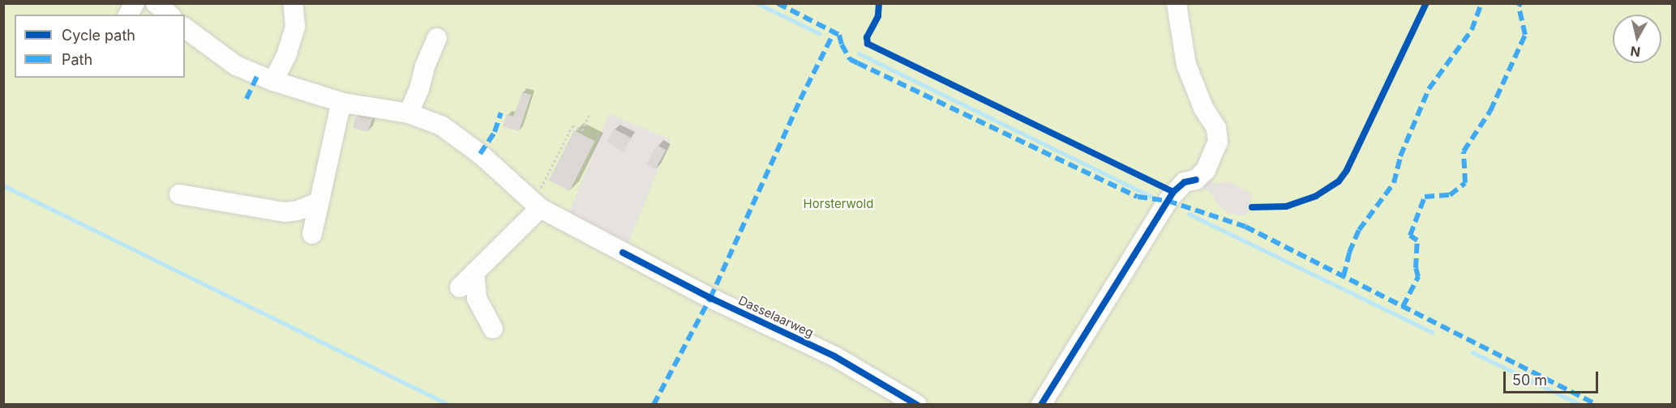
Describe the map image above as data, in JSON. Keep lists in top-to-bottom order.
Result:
{
  "streets": {
    "street": ["Dasselaarweg"]
  },
  "parks": ["Horsterwold"],
  "legend": ["Cycle path", "Path"],
  "scale_bar": "50 m",
  "north": "bottom"
}
